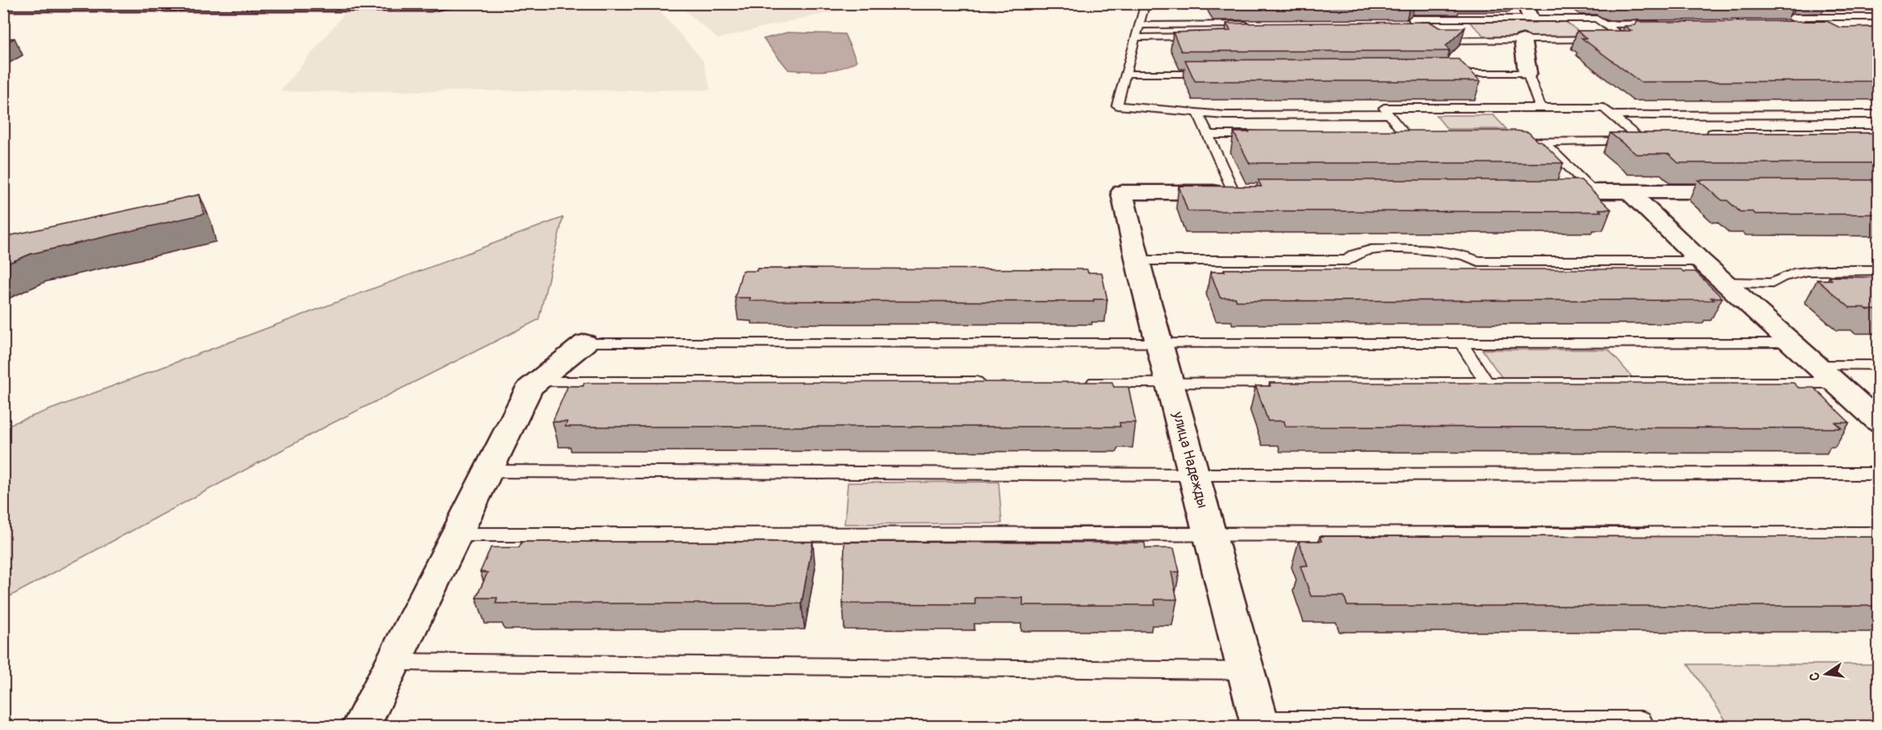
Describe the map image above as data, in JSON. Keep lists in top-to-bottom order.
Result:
{
  "streets": {
    "street": ["улица Надежды"]
  },
  "north": "left"
}
